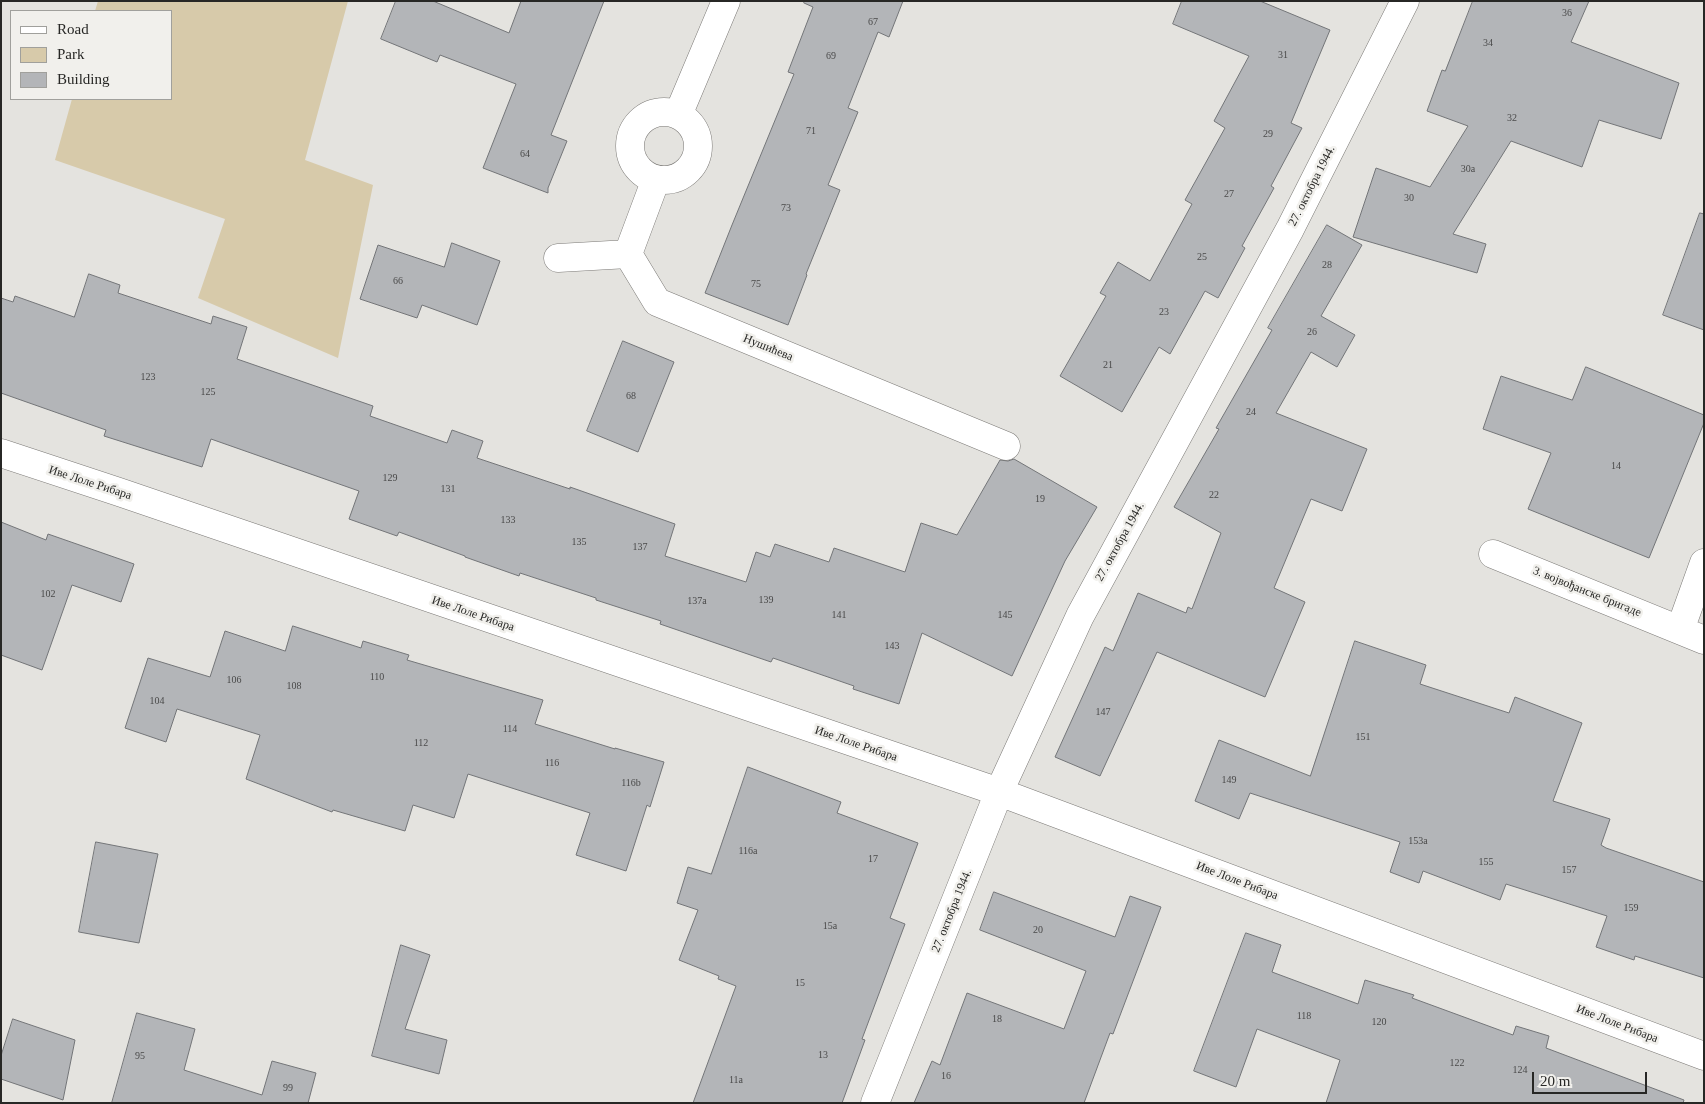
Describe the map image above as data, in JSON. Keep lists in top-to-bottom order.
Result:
{
  "streets": {
    "street": [
      "27. октобра 1944.",
      "Нушићева",
      "Иве Лоле Рибара",
      "3. војвођанске бригаде"
    ]
  },
  "crossings": [
    ["27. октобра 1944.", "Иве Лоле Рибара"]
  ],
  "house_numbers": [
    "36",
    "67",
    "34",
    "31",
    "69",
    "32",
    "71",
    "29",
    "64",
    "30a",
    "27",
    "30",
    "73",
    "25",
    "28",
    "66",
    "75",
    "23",
    "26",
    "21",
    "123",
    "125",
    "68",
    "24",
    "14",
    "129",
    "131",
    "22",
    "19",
    "133",
    "135",
    "137",
    "102",
    "139",
    "137a",
    "141",
    "145",
    "143",
    "110",
    "106",
    "108",
    "104",
    "147",
    "114",
    "151",
    "112",
    "116",
    "149",
    "116b",
    "153a",
    "116a",
    "17",
    "155",
    "157",
    "159",
    "15a",
    "20",
    "15",
    "118",
    "18",
    "120",
    "13",
    "95",
    "122",
    "124",
    "16",
    "11a",
    "99"
  ],
  "legend": ["Road", "Park", "Building"],
  "scale_bar": "20 m"
}
